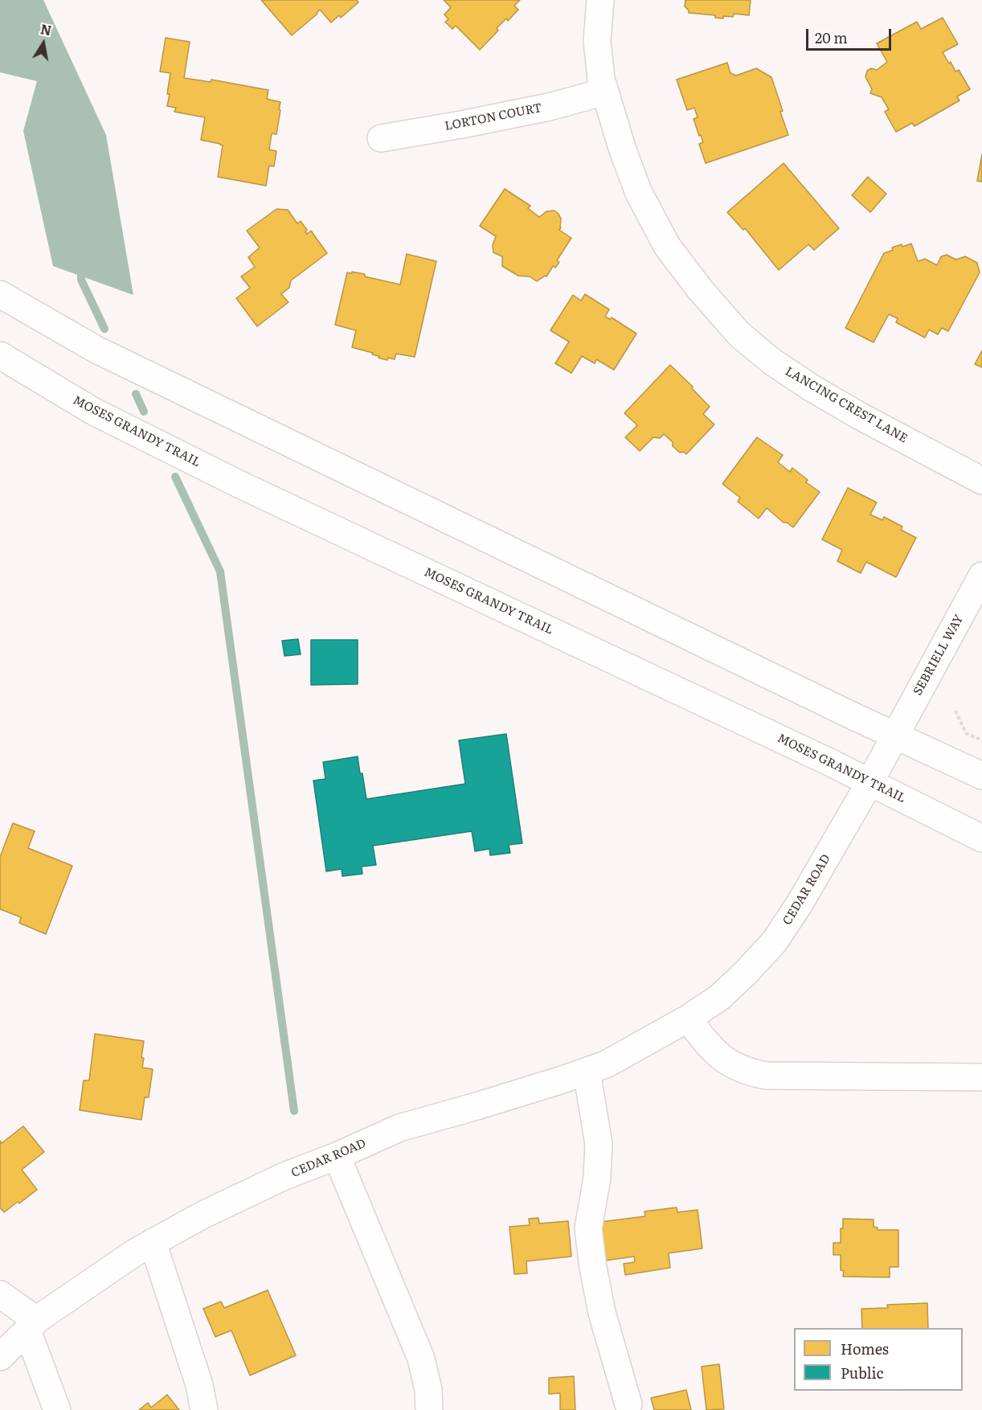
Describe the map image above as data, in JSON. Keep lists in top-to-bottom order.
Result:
{
  "streets": {
    "street": [
      "LORTON COURT",
      "LANCING CREST LANE",
      "MOSES GRANDY TRAIL",
      "SEBRIELL WAY",
      "CEDAR ROAD"
    ]
  },
  "crossings": [
    ["LORTON COURT", "LANCING CREST LANE"],
    ["MOSES GRANDY TRAIL", "CEDAR ROAD"],
    ["SEBRIELL WAY", "CEDAR ROAD"]
  ],
  "legend": ["Homes", "Public"],
  "scale_bar": "20 m",
  "north": "top"
}
